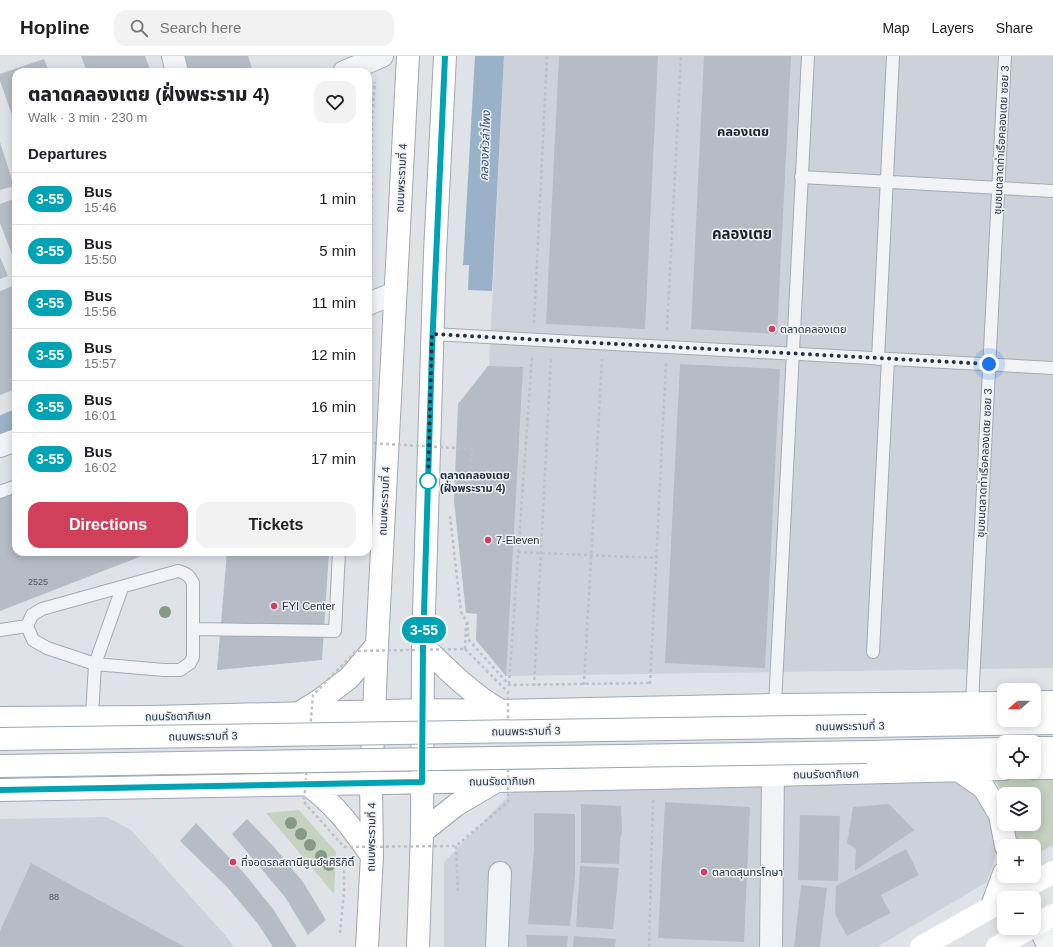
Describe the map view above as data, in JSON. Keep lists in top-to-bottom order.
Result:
{
  "streets": {
    "main road": ["ถนนพระรามที่ 4", "ถนนรัชดาภิเษก", "ถนนพระรามที่ 3"],
    "lane": ["ชุมชนตลาดท่าเรือคลองเตย ซอย 3"]
  },
  "crossings": [
    ["ชุมชนตลาดท่าเรือคลองเตย ซอย 3", "ถนนรัชดาภิเษก"],
    ["ถนนพระรามที่ 4", "ถนนรัชดาภิเษก"]
  ],
  "districts": ["คลองเตย", "คลองเตย"],
  "water": ["คลองหัวลำโพง"],
  "places": [
    "ตลาดคลองเตย",
    "ตลาดคลองเตย (ฝั่งพระราม 4)",
    "7-Eleven",
    "FYI Center",
    "ที่จอดรถสถานีศูนย์ฯศิริกิติ์",
    "ตลาดสุนทรโกษา"
  ],
  "lines": ["bus line 3-55"],
  "house_numbers": ["2525", "88"],
  "north": "left",
  "page": {
    "header": "Hopline",
    "search": "Search here",
    "nav": ["Map", "Layers", "Share"],
    "on_map": "3-55",
    "heading": [
      ["ตลาดคลองเตย (ฝั่งพระราม 4)", "Walk · 3 min · 230 m"],
      "Departures"
    ],
    "list": [
      {
        "mark": "3-55",
        "name": "Bus",
        "note": "15:46",
        "value": "1 min"
      },
      {
        "mark": "3-55",
        "name": "Bus",
        "note": "15:50",
        "value": "5 min"
      },
      {
        "mark": "3-55",
        "name": "Bus",
        "note": "15:56",
        "value": "11 min"
      },
      {
        "mark": "3-55",
        "name": "Bus",
        "note": "15:57",
        "value": "12 min"
      },
      {
        "mark": "3-55",
        "name": "Bus",
        "note": "16:01",
        "value": "16 min"
      },
      {
        "mark": "3-55",
        "name": "Bus",
        "note": "16:02",
        "value": "17 min"
      }
    ],
    "buttons": ["Directions", "Tickets"],
    "map_buttons": ["+", "−"]
  }
}
